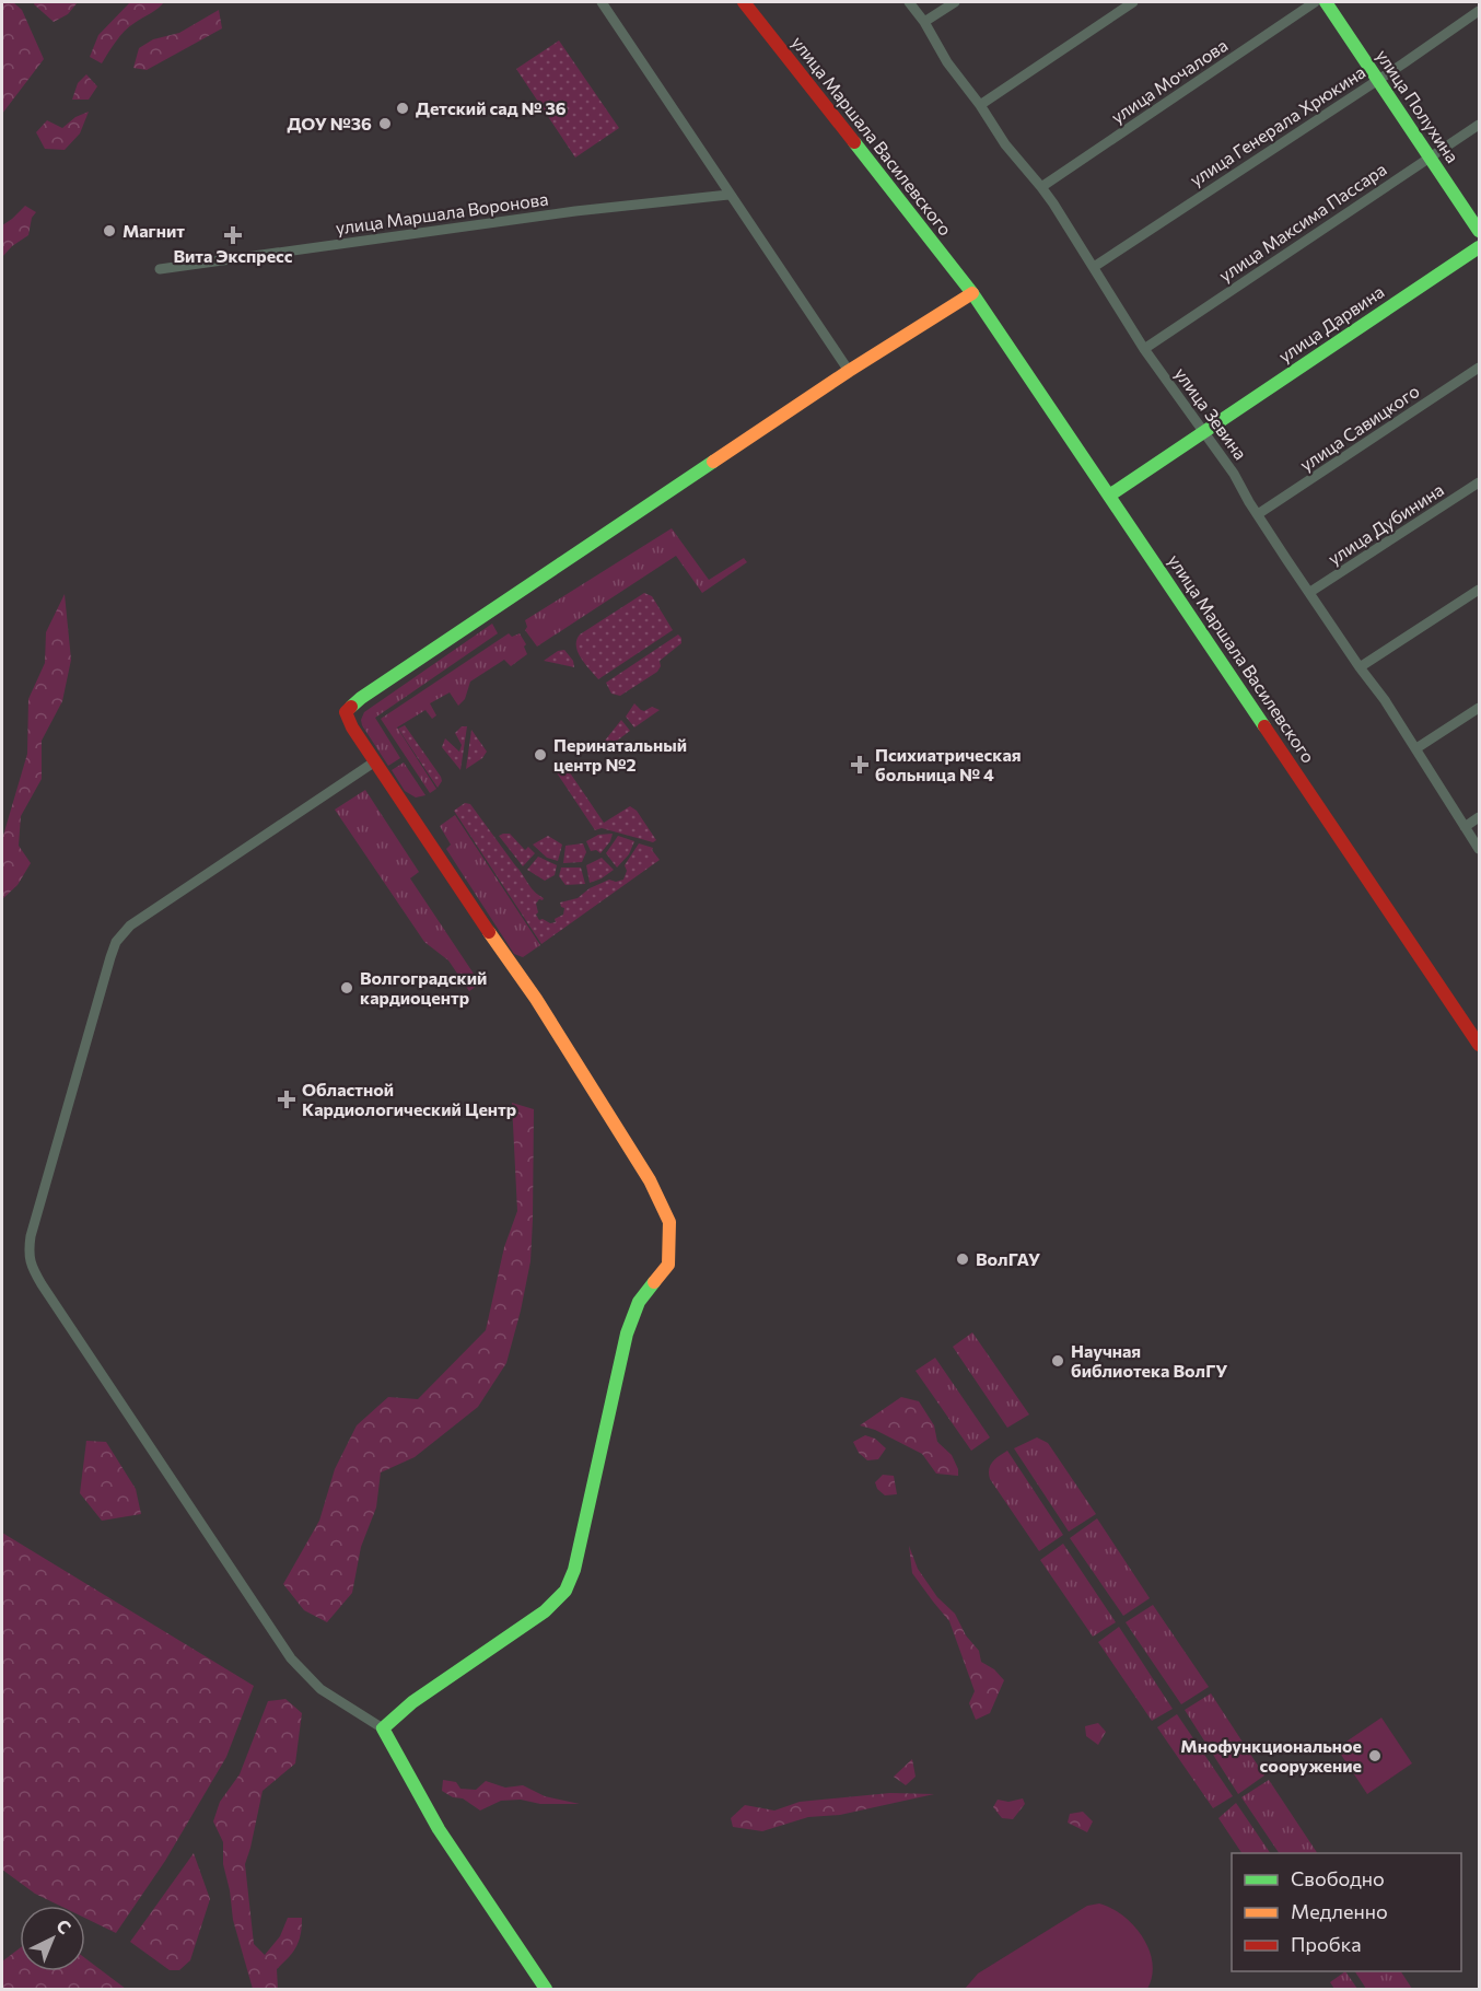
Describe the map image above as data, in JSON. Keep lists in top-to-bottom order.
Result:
{
  "streets": {
    "street": [
      "улица Мочалова",
      "улица Полухина",
      "улица Генерала Хрюкина",
      "улица Маршала Василевского",
      "улица Маршала Воронова",
      "улица Максима Пассара",
      "улица Дарвина",
      "улица Зевина",
      "улица Савицкого",
      "улица Дубинина"
    ]
  },
  "crossings": [
    ["улица Мочалова", "улица Зевина"],
    ["улица Полухина", "улица Генерала Хрюкина"],
    ["улица Полухина", "улица Максима Пассара"],
    ["улица Генерала Хрюкина", "улица Зевина"],
    ["улица Маршала Василевского", "улица Дарвина"],
    ["улица Максима Пассара", "улица Зевина"],
    ["улица Дарвина", "улица Зевина"],
    ["улица Зевина", "улица Савицкого"],
    ["улица Зевина", "улица Дубинина"]
  ],
  "places": {
    "other": [
      "Детский сад № 36",
      "ДОУ №36",
      "Магнит",
      "Перинатальный центр №2",
      "Волгоградский кардиоцентр",
      "ВолГАУ",
      "Научная библиотека ВолГУ",
      "Мнофункциональное сооружение"
    ],
    "health": ["Вита Экспресс", "Психиатрическая больница № 4", "Областной Кардиологический Центр"]
  },
  "legend": ["Свободно", "Медленно", "Пробка"],
  "north": "top right"
}
